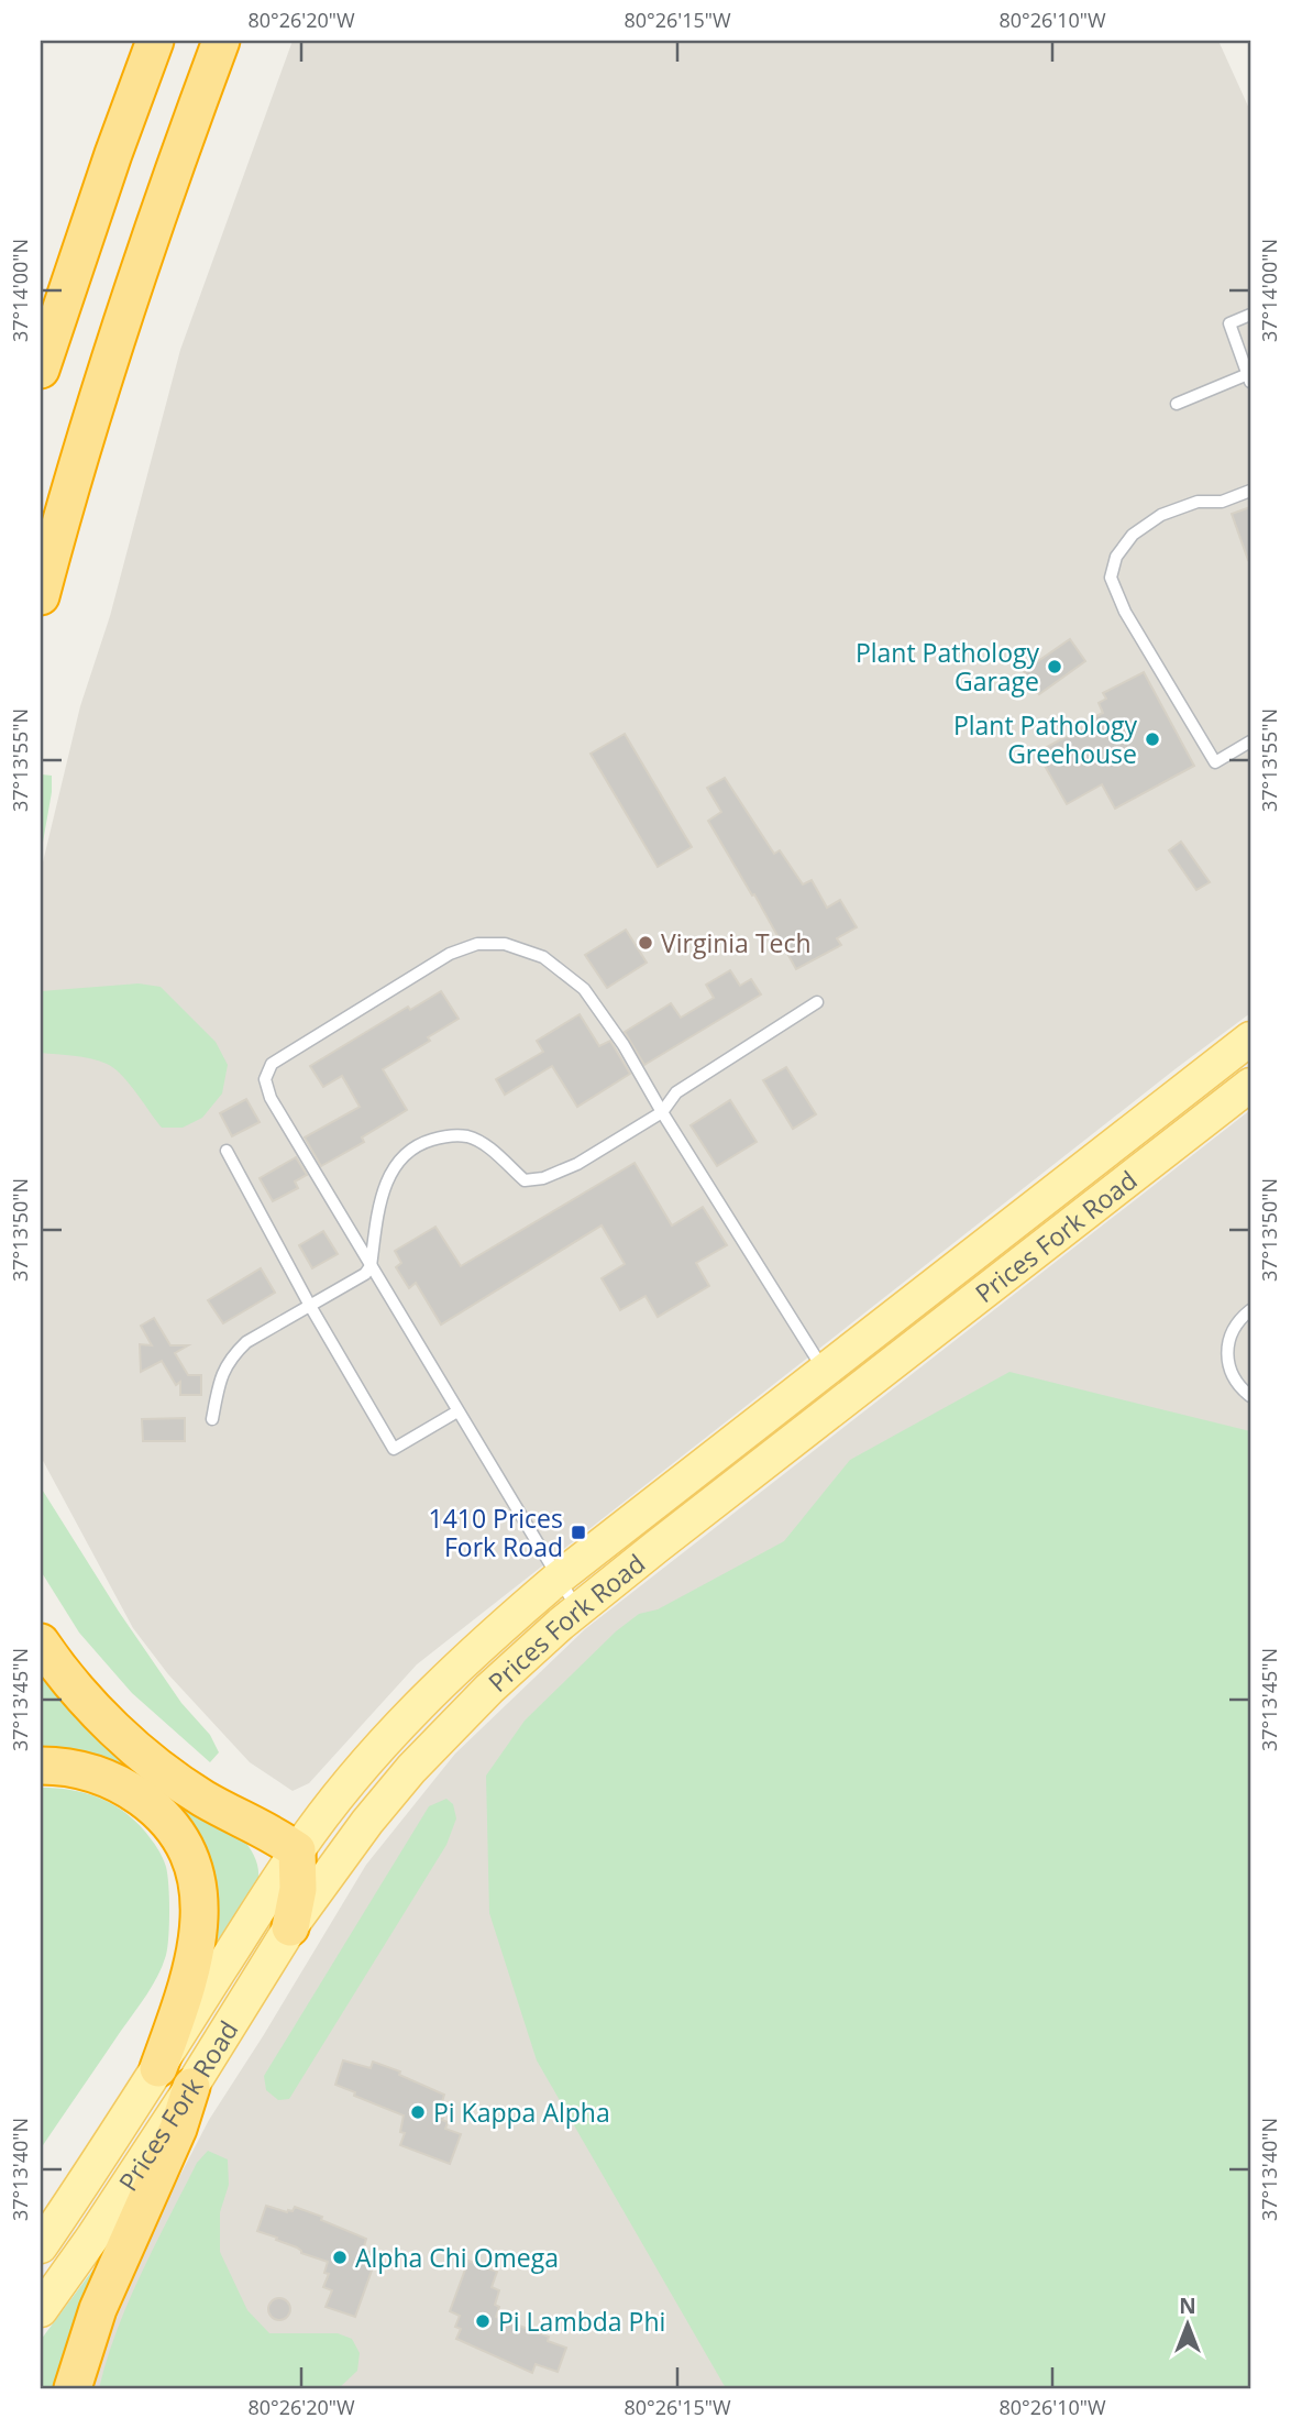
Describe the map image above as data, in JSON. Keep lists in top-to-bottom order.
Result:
{
  "streets": {
    "main road": ["Prices Fork Road"]
  },
  "places": {
    "other": [
      "Plant Pathology Garage",
      "Plant Pathology Greehouse",
      "Virginia Tech",
      "Pi Kappa Alpha",
      "Alpha Chi Omega",
      "Pi Lambda Phi"
    ],
    "transit": ["1410 Prices Fork Road"]
  },
  "north": "top",
  "coordinates": [
    "80°26'20\"W",
    "80°26'15\"W",
    "80°26'10\"W",
    "37°14'00\"N",
    "37°13'55\"N",
    "37°13'50\"N",
    "37°13'45\"N",
    "37°13'40\"N"
  ]
}
